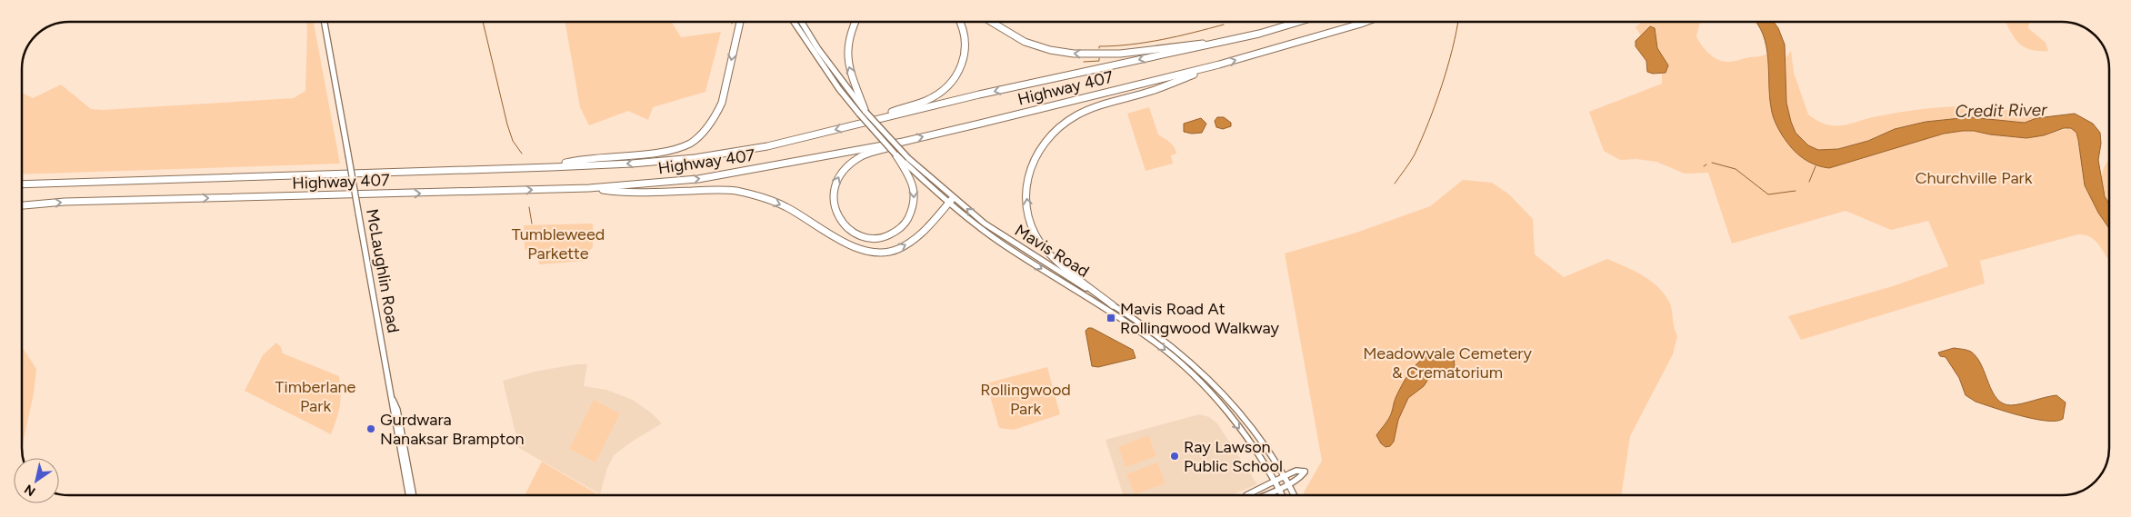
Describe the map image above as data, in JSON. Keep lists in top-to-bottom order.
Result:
{
  "streets": {
    "highway": ["Highway 407"],
    "main road": ["Mavis Road", "McLaughlin Road"]
  },
  "water": ["Credit River"],
  "parks": [
    "Churchville Park",
    "Tumbleweed Parkette",
    "Meadowvale Cemetery & Crematorium",
    "Timberlane Park",
    "Rollingwood Park"
  ],
  "places": {
    "transit": ["Mavis Road At Rollingwood Walkway"],
    "other": ["Gurdwara Nanaksar Brampton", "Ray Lawson Public School"]
  },
  "north": "bottom left"
}
